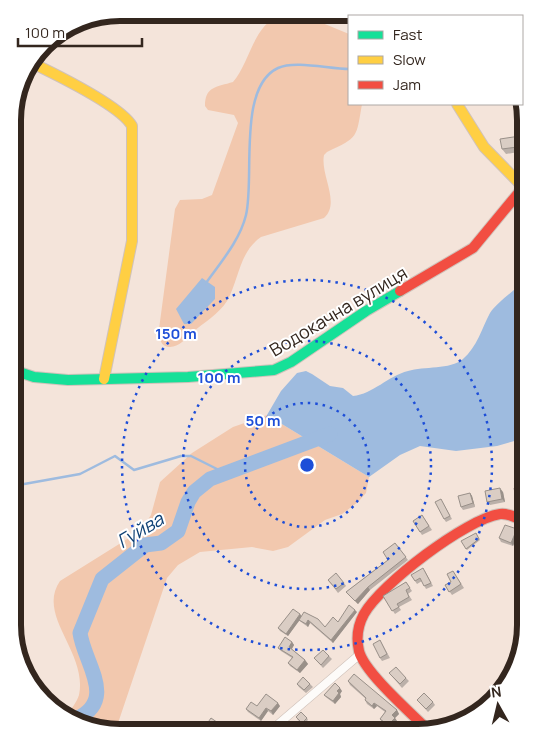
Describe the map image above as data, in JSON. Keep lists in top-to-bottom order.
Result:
{
  "streets": {
    "street": ["Водокачна вулиця"]
  },
  "water": ["Гуйва"],
  "legend": ["Fast", "Slow", "Jam"],
  "scale_bar": "100 m",
  "north": "top",
  "rings": ["150 m", "100 m", "50 m"]
}
